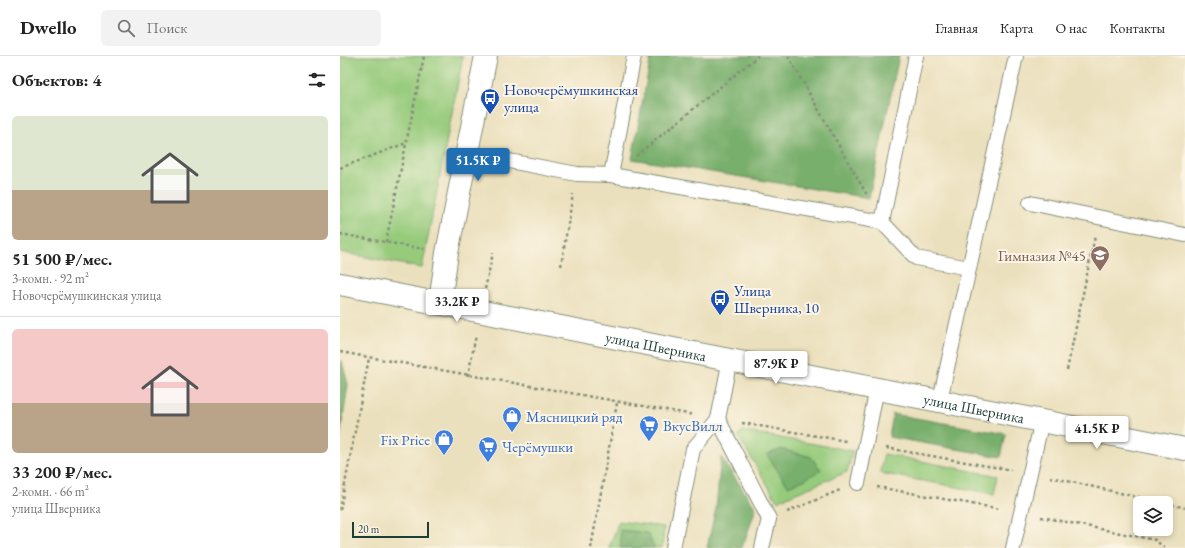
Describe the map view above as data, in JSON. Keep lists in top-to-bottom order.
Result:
{
  "streets": {
    "street": ["улица Шверника"]
  },
  "places": {
    "bus stop": ["Новочерёмушкинская улица", "Улица Шверника, 10"],
    "school or university": ["Гимназия №45"],
    "shop": ["Мясницкий ряд", "Fix Price"],
    "supermarket": ["ВкусВилл", "Черёмушки"]
  },
  "scale_bar": "20 m",
  "page": {
    "header": "Dwello",
    "search": "Поиск",
    "nav": [
      "Главная",
      "Карта",
      "О нас",
      "Контакты"
    ],
    "heading": "Объектов: 4",
    "list": [
      {
        "name": "51 500 ₽/мес.",
        "note": "3-комн. · 92 m² · Новочерёмушкинская улица"
      },
      {
        "name": "33 200 ₽/мес.",
        "note": "2-комн. · 66 m² · улица Шверника"
      }
    ],
    "price": [
      "51.5K ₽",
      "33.2K ₽",
      "87.9K ₽",
      "41.5K ₽"
    ],
    "scale": "20 m"
  }
}
